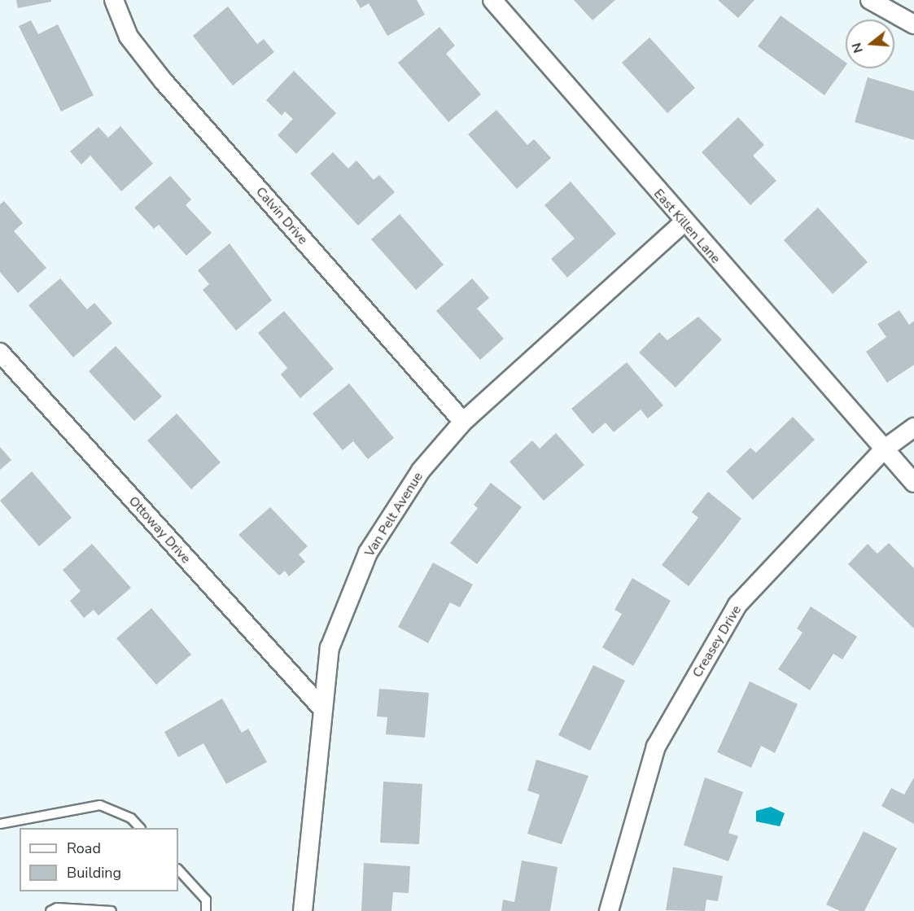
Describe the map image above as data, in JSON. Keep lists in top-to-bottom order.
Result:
{
  "streets": {
    "street": [
      "Calvin Drive",
      "East Killen Lane",
      "Van Pelt Avenue",
      "Ottoway Drive",
      "Creasey Drive"
    ]
  },
  "crossings": [
    ["Calvin Drive", "Van Pelt Avenue"],
    ["East Killen Lane", "Van Pelt Avenue"],
    ["East Killen Lane", "Creasey Drive"],
    ["Van Pelt Avenue", "Ottoway Drive"]
  ],
  "legend": ["Road", "Building"],
  "north": "left"
}
